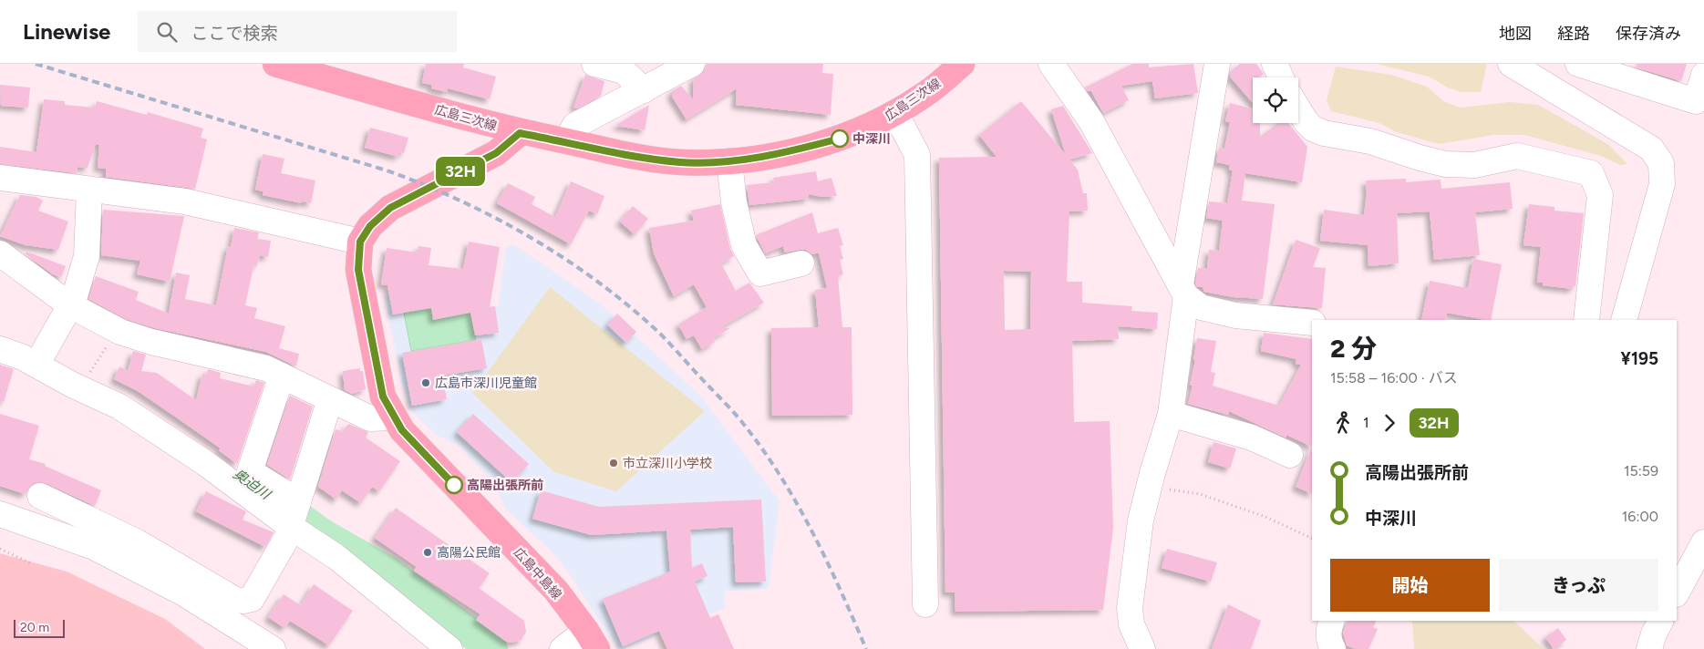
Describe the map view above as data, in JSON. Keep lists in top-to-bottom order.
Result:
{
  "streets": {
    "main road": ["広島三次線", "広島中島線"]
  },
  "water": ["奥迫川"],
  "places": [
    "中深川",
    "広島市深川児童館",
    "市立深川小学校",
    "高陽出張所前",
    "高陽公民館"
  ],
  "lines": ["bus line 32H"],
  "scale_bar": "20 m",
  "page": {
    "header": "Linewise",
    "search": "ここで検索",
    "nav": ["地図", "経路", "保存済み"],
    "on_map": "32H",
    "heading": ["2 分", "15:58 – 16:00 · バス", "¥195"],
    "legs": ["1", "32H"],
    "list": [
      {
        "name": "高陽出張所前",
        "value": "15:59"
      },
      {
        "name": "中深川",
        "value": "16:00"
      }
    ],
    "buttons": ["開始", "きっぷ"],
    "scale": "20 m"
  }
}
